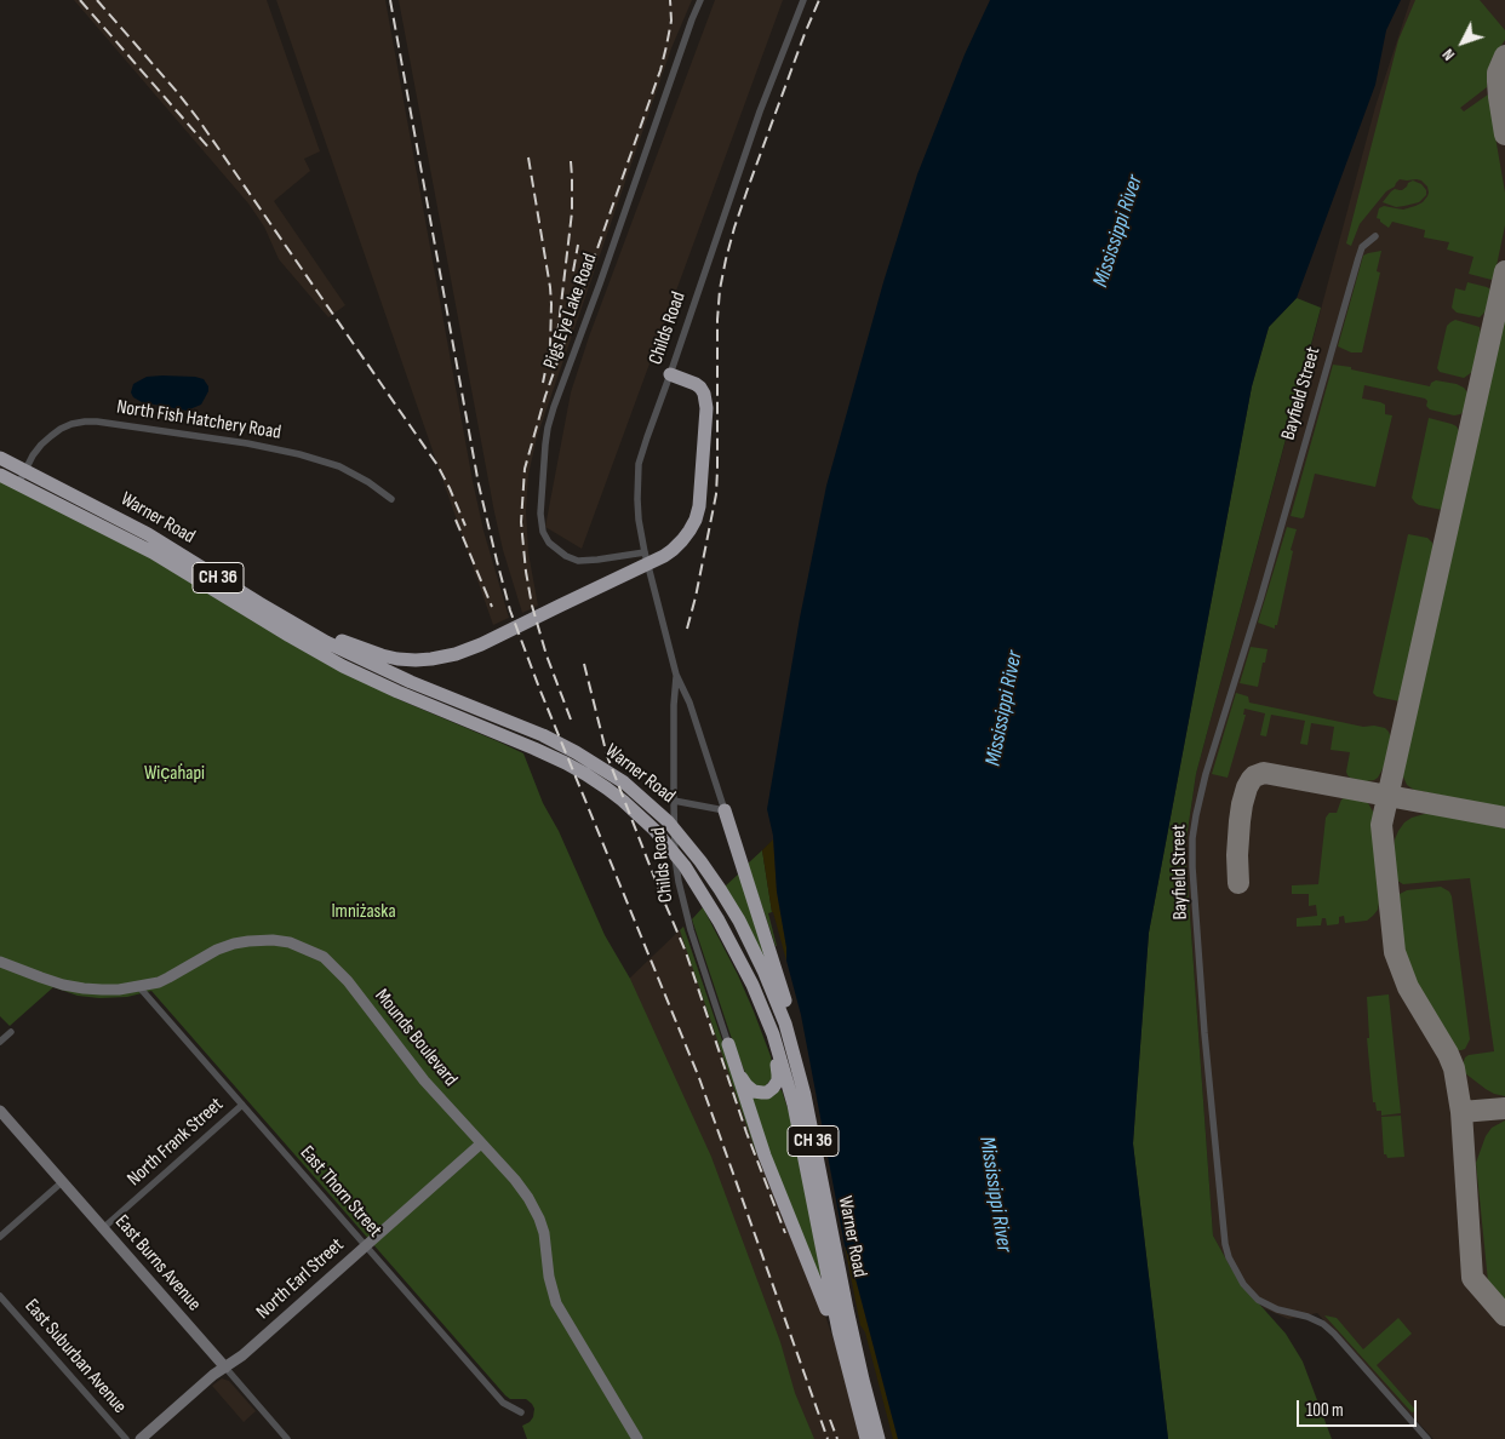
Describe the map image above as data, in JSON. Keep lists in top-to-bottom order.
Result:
{
  "streets": {
    "highway": ["Warner Road", "CH 36"],
    "street": [
      "Pigs Eye Lake Road",
      "Childs Road",
      "Bayfield Street",
      "North Fish Hatchery Road",
      "Mounds Boulevard",
      "North Frank Street",
      "East Thorn Street",
      "East Burns Avenue",
      "North Earl Street",
      "East Suburban Avenue"
    ]
  },
  "crossings": [
    ["Pigs Eye Lake Road", "Childs Road"],
    ["North Fish Hatchery Road", "Warner Road"],
    ["Mounds Boulevard", "East Thorn Street"],
    ["Mounds Boulevard", "North Earl Street"],
    ["North Frank Street", "East Thorn Street"],
    ["North Frank Street", "East Burns Avenue"],
    ["East Thorn Street", "North Earl Street"],
    ["East Burns Avenue", "North Earl Street"]
  ],
  "water": ["Mississippi River"],
  "parks": ["Wic̣aḣapi", "Imniżaska"],
  "scale_bar": "100 m",
  "north": "bottom left"
}
